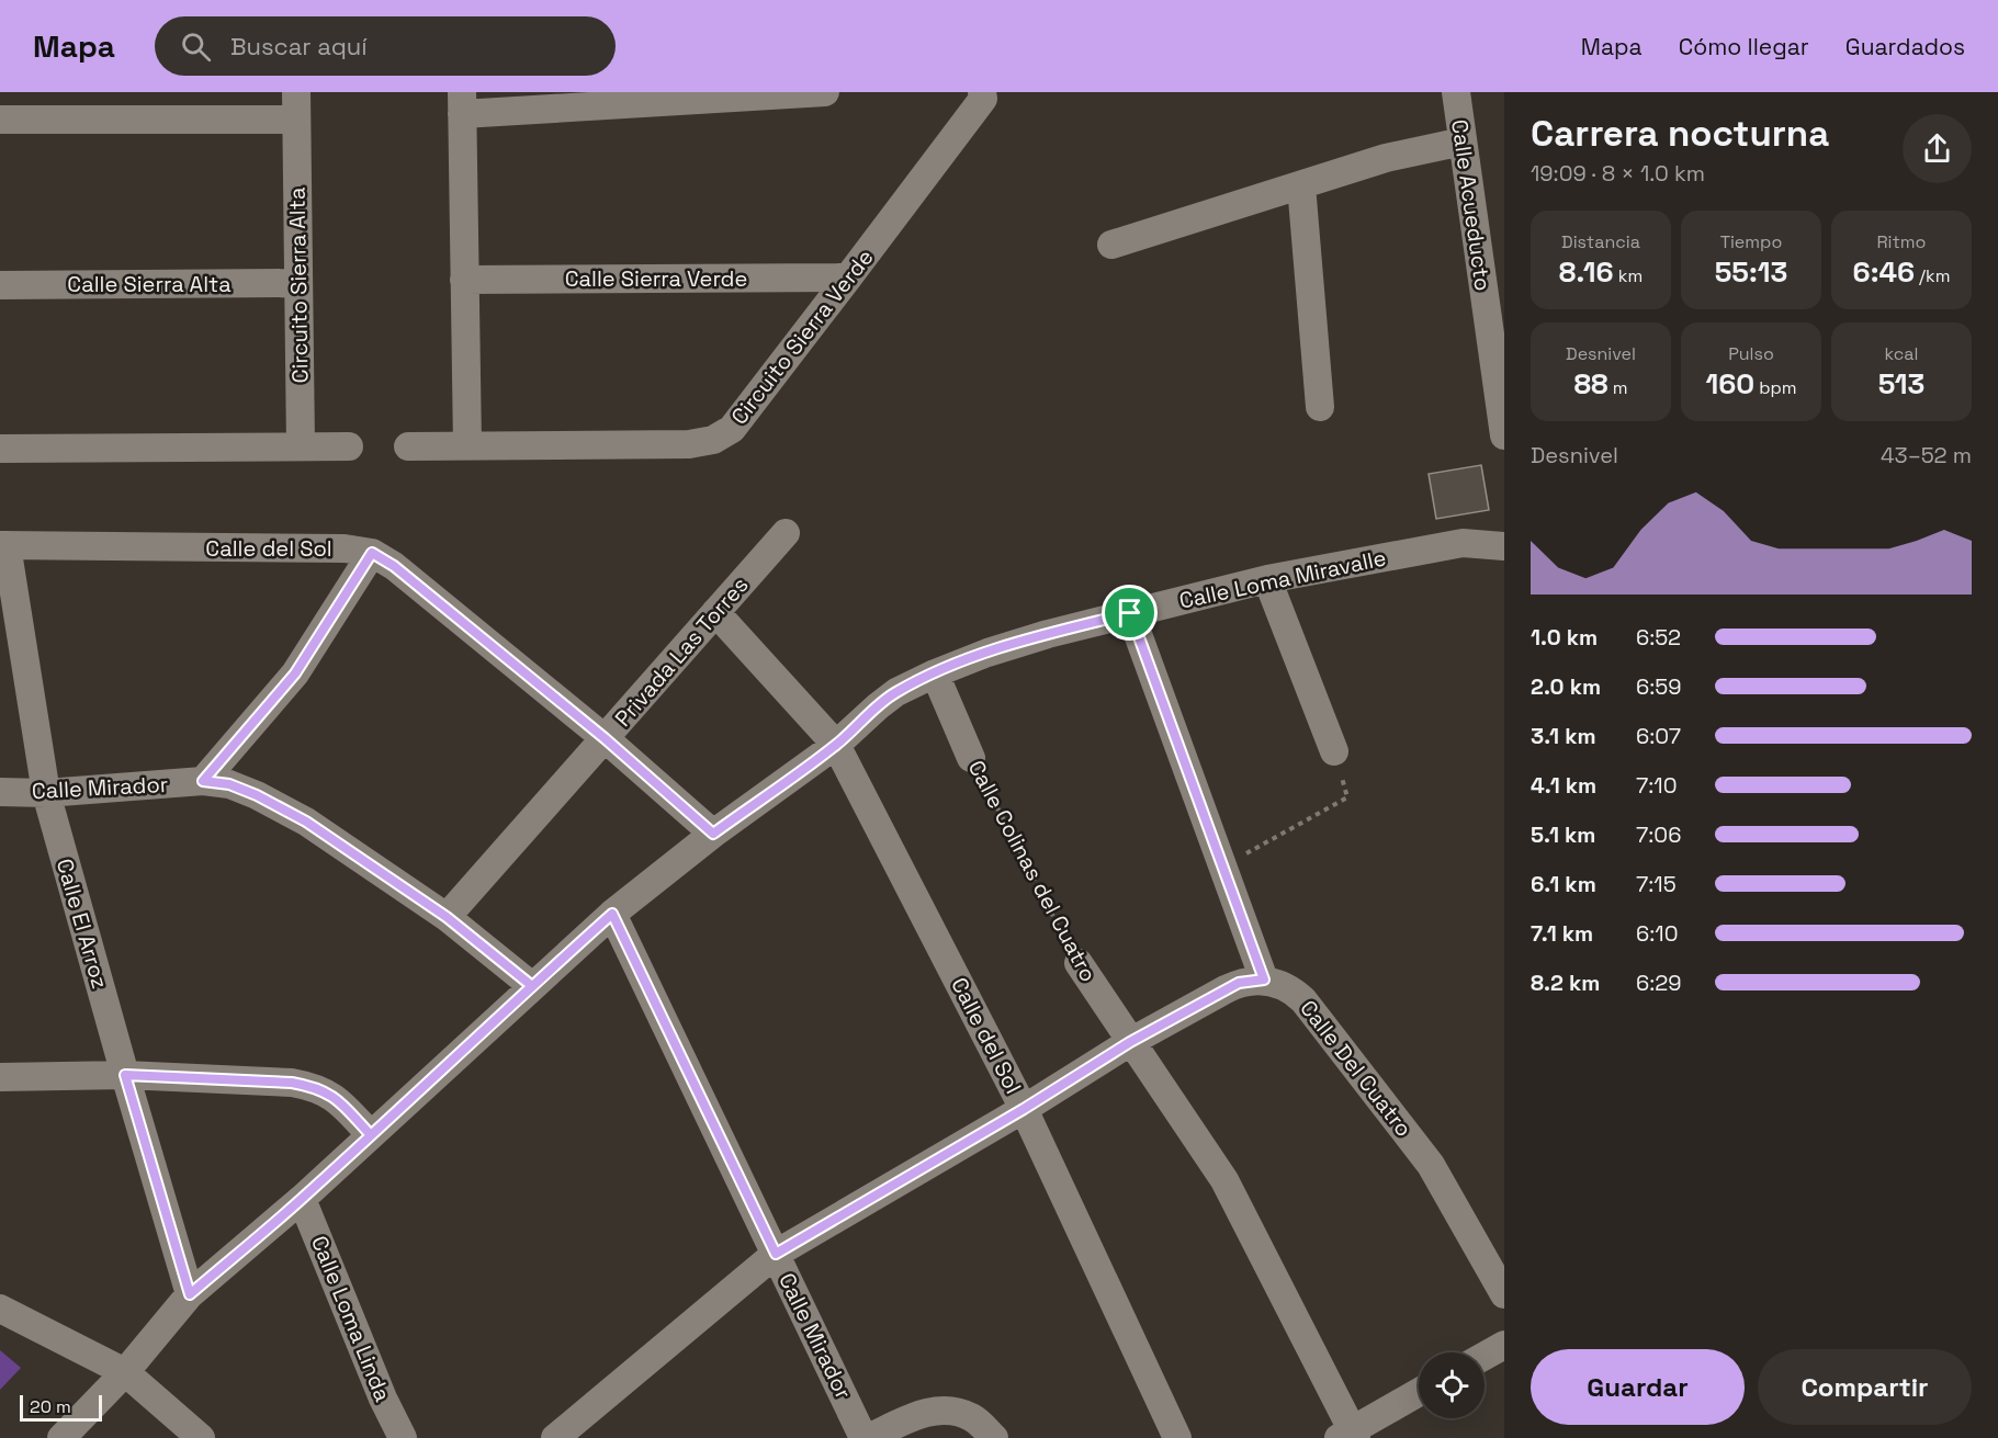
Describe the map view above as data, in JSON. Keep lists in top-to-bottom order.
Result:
{
  "streets": {
    "street": [
      "Calle Acueducto",
      "Calle Sierra Verde",
      "Calle Sierra Alta",
      "Circuito Sierra Alta",
      "Circuito Sierra Verde",
      "Calle del Sol",
      "Calle Loma Miravalle",
      "Privada Las Torres",
      "Calle Mirador",
      "Calle Colinas del Cuatro",
      "Calle El Arroz",
      "Calle Del Cuatro",
      "Calle Loma Linda"
    ]
  },
  "crossings": [
    ["Calle Sierra Verde", "Circuito Sierra Verde"],
    ["Calle Sierra Alta", "Circuito Sierra Alta"],
    ["Calle del Sol", "Calle Loma Miravalle"],
    ["Calle del Sol", "Privada Las Torres"],
    ["Calle del Sol", "Calle El Arroz"],
    ["Calle Loma Miravalle", "Calle Mirador"],
    ["Calle Loma Miravalle", "Calle Colinas del Cuatro"],
    ["Calle Loma Miravalle", "Calle El Arroz"],
    ["Calle Loma Miravalle", "Calle Loma Linda"],
    ["Privada Las Torres", "Calle Mirador"],
    ["Calle Mirador", "Calle El Arroz"]
  ],
  "scale_bar": "20 m",
  "page": {
    "header": "Mapa",
    "search": "Buscar aquí",
    "nav": ["Mapa", "Cómo llegar", "Guardados"],
    "heading": ["Carrera nocturna", "19:09 · 8 × 1.0 km"],
    "stats": [
      ["Distancia", "8.16 km"],
      ["Tiempo", "55:13"],
      ["Ritmo", "6:46 /km"],
      ["Desnivel", "88 m"],
      ["Pulso", "160 bpm"],
      ["kcal", "513"]
    ],
    "chart": ["Desnivel", "43–52 m"],
    "list": [
      {
        "name": "1.0 km",
        "note": "6:52"
      },
      {
        "name": "2.0 km",
        "note": "6:59"
      },
      {
        "name": "3.1 km",
        "note": "6:07"
      },
      {
        "name": "4.1 km",
        "note": "7:10"
      },
      {
        "name": "5.1 km",
        "note": "7:06"
      },
      {
        "name": "6.1 km",
        "note": "7:15"
      },
      {
        "name": "7.1 km",
        "note": "6:10"
      },
      {
        "name": "8.2 km",
        "note": "6:29"
      }
    ],
    "buttons": ["Guardar", "Compartir"],
    "scale": "20 m"
  }
}
